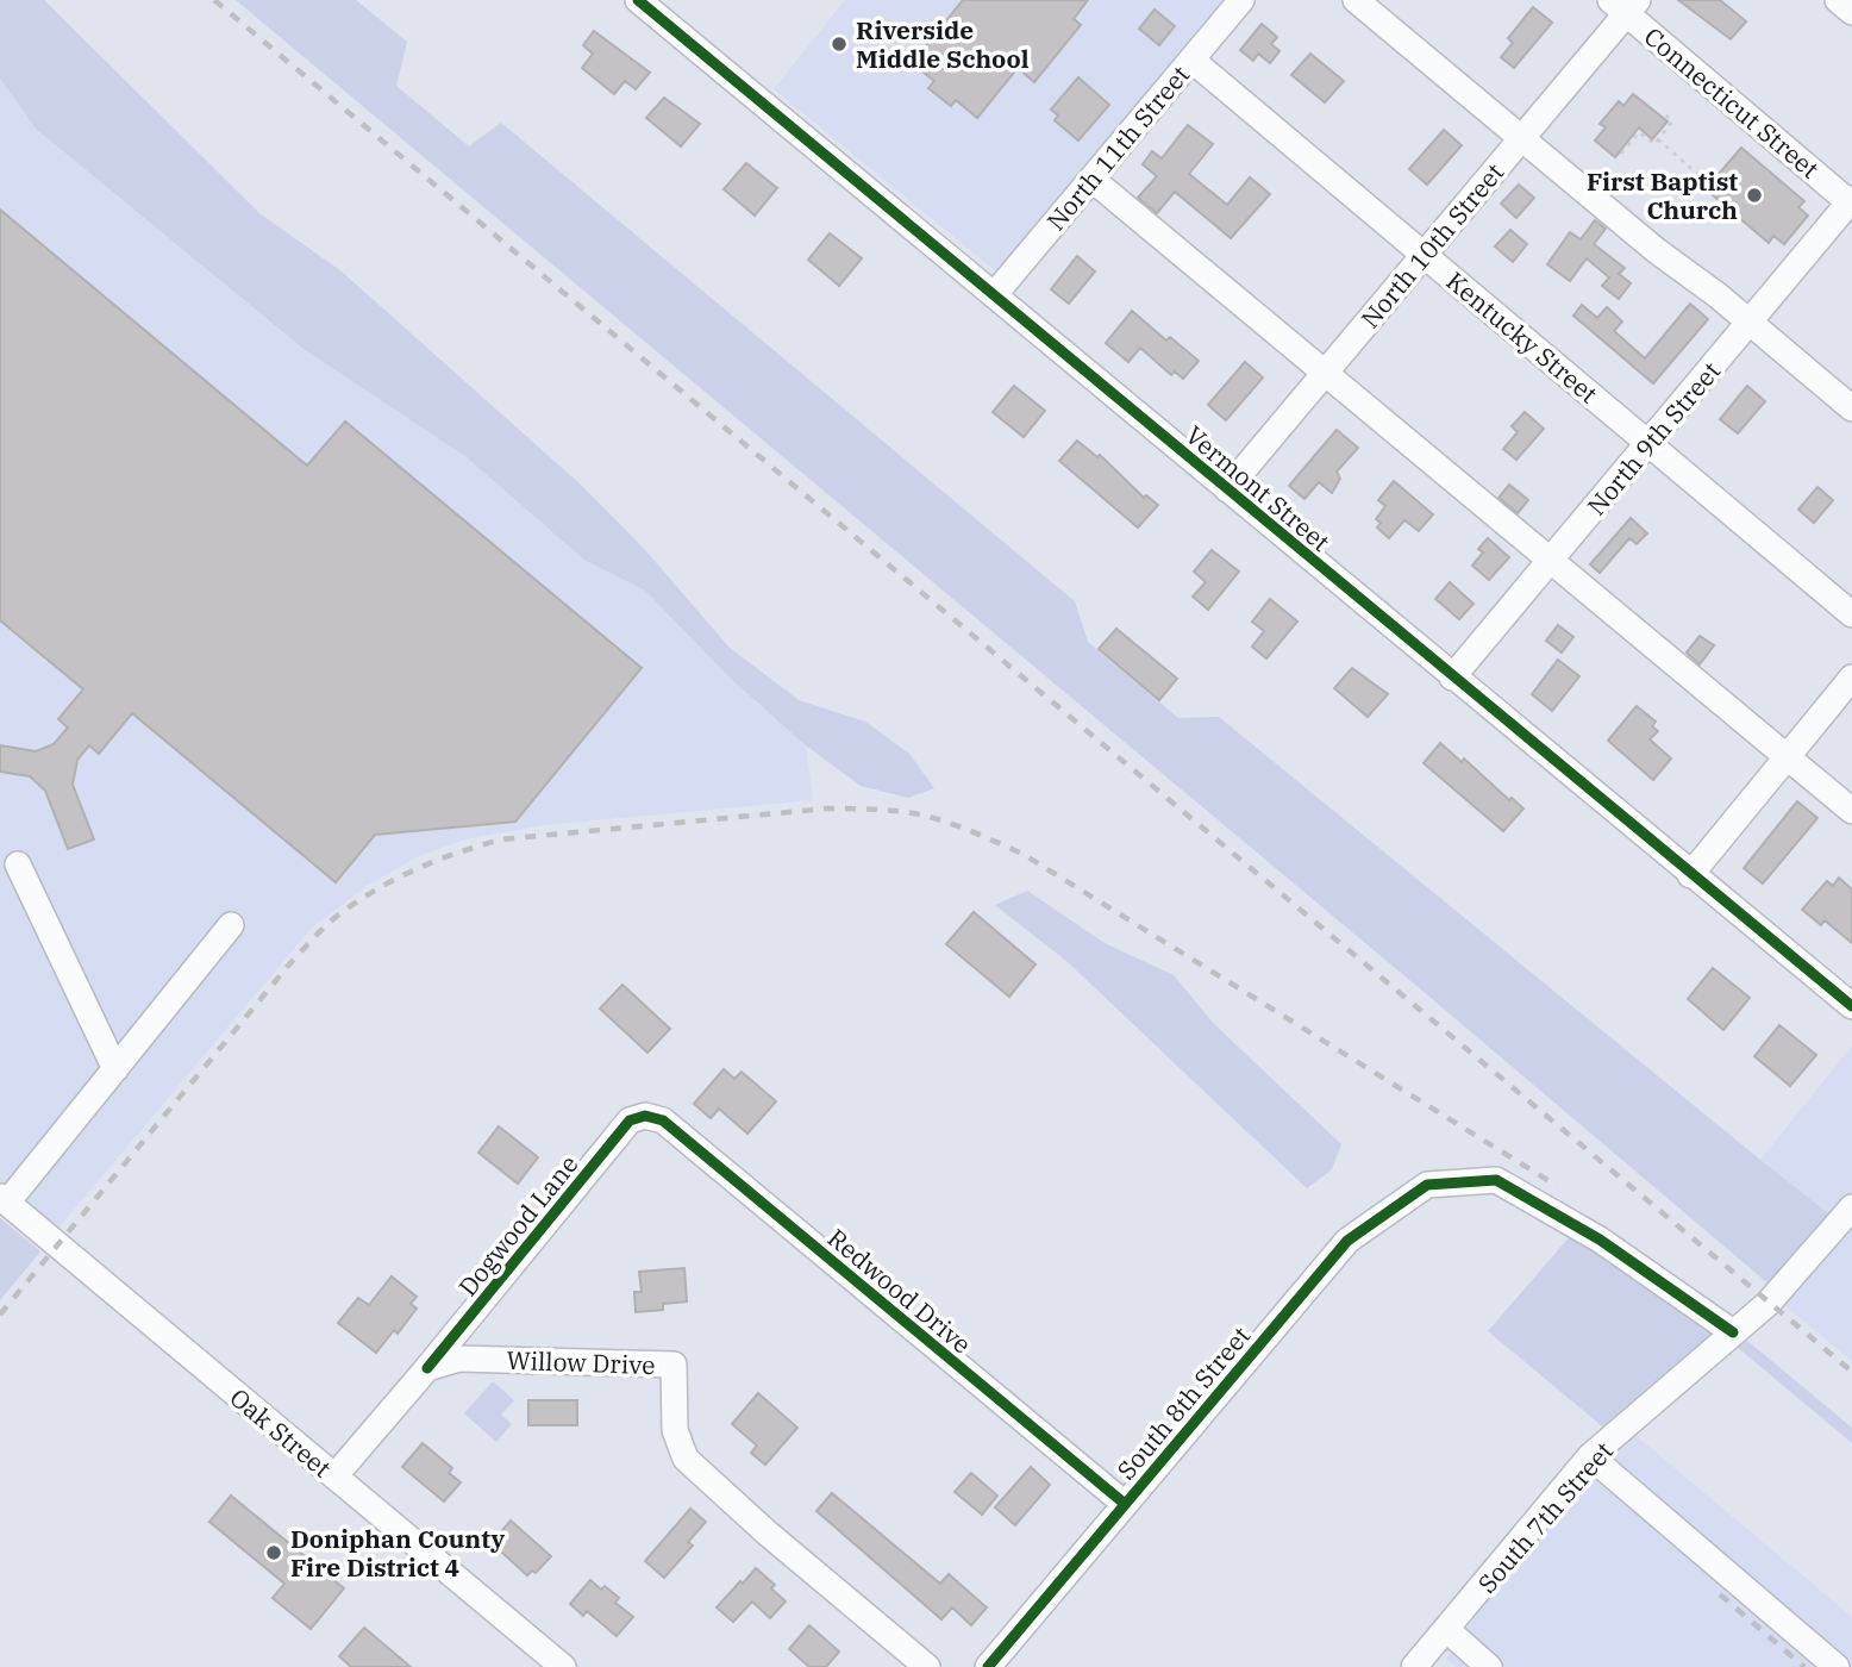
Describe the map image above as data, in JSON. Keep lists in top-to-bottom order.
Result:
{
  "streets": {
    "street": [
      "Connecticut Street",
      "North 11th Street",
      "North 10th Street",
      "Kentucky Street",
      "North 9th Street",
      "Vermont Street",
      "Dogwood Lane",
      "Redwood Drive",
      "Willow Drive",
      "South 8th Street",
      "Oak Street",
      "South 7th Street"
    ]
  },
  "crossings": [
    ["Connecticut Street", "North 10th Street"],
    ["Connecticut Street", "North 9th Street"],
    ["North 11th Street", "Kentucky Street"],
    ["North 11th Street", "Vermont Street"],
    ["North 10th Street", "Kentucky Street"],
    ["North 10th Street", "Vermont Street"],
    ["Kentucky Street", "North 9th Street"],
    ["North 9th Street", "Vermont Street"],
    ["Dogwood Lane", "Redwood Drive"],
    ["Dogwood Lane", "Willow Drive"],
    ["Redwood Drive", "South 8th Street"],
    ["South 8th Street", "South 7th Street"]
  ],
  "places": ["Riverside Middle School", "First Baptist Church", "Doniphan County Fire District 4"]
}
